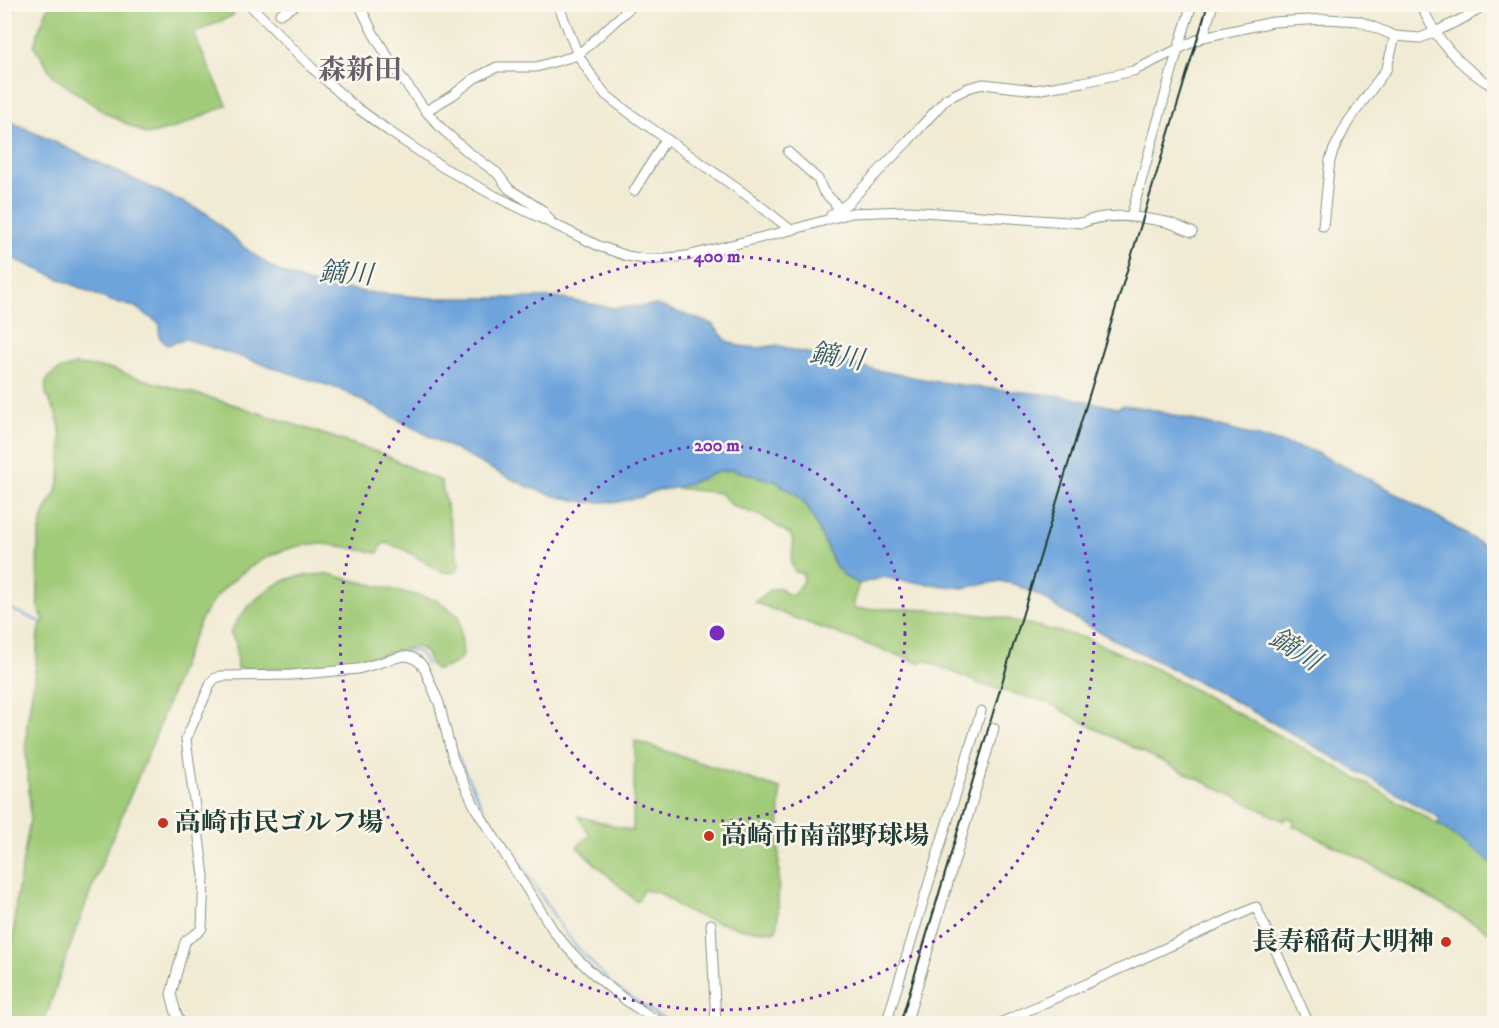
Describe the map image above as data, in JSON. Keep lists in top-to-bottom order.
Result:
{
  "districts": ["森新田"],
  "water": ["鏑川"],
  "places": ["高崎市民ゴルフ場", "高崎市南部野球場", "長寿稲荷大明神"],
  "rings": ["400 m", "200 m"]
}
